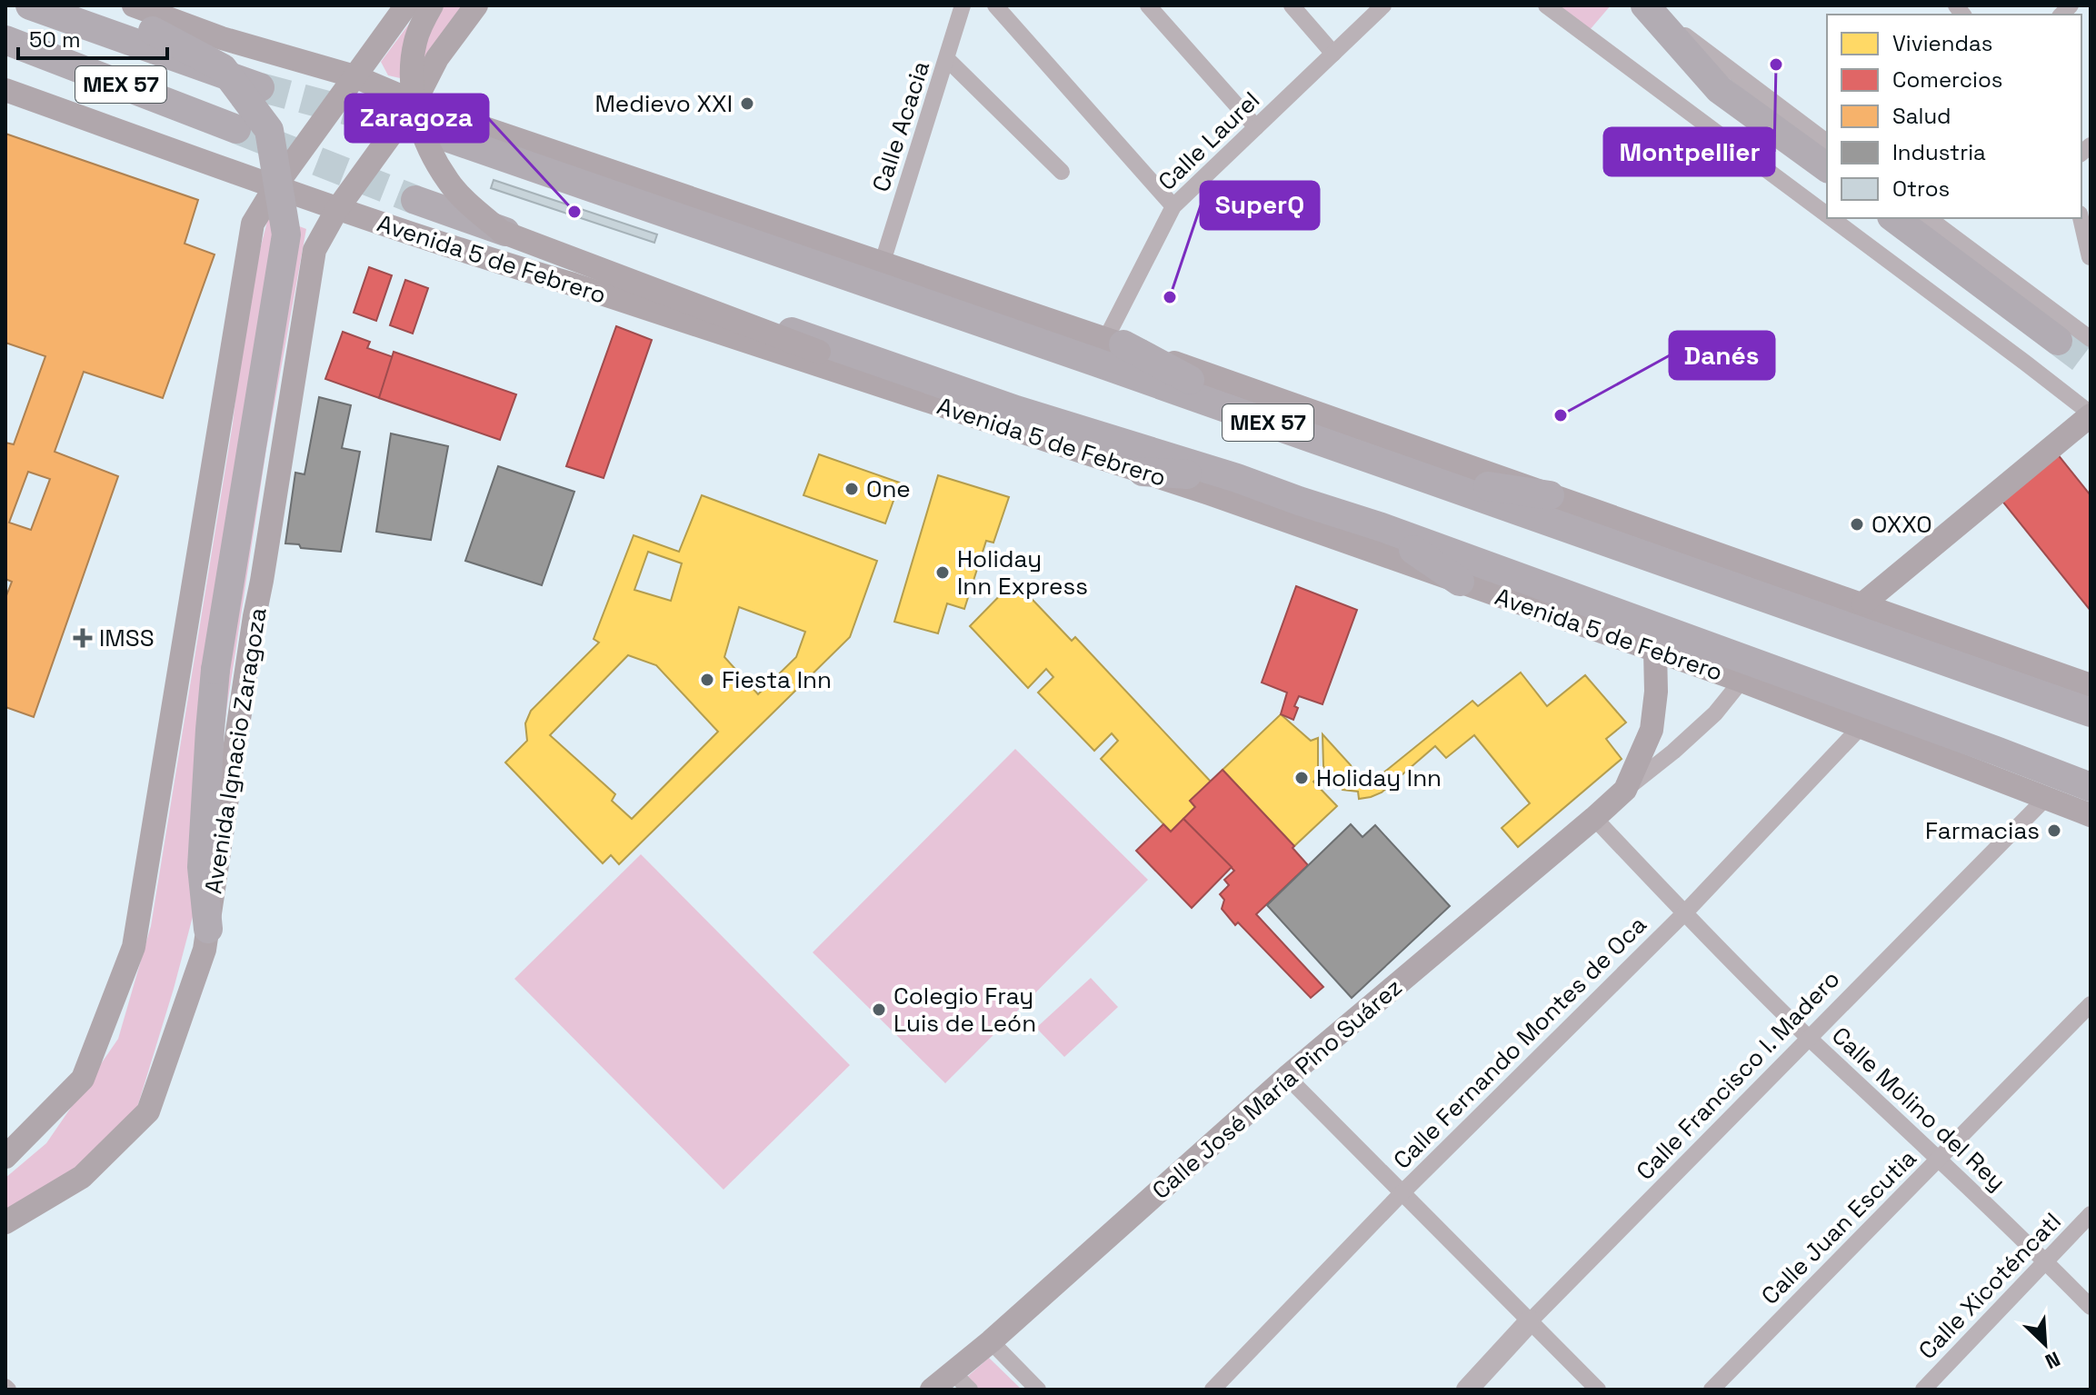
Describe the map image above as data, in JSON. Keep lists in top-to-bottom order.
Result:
{
  "streets": {
    "highway": ["MEX 57", "Avenida 5 de Febrero"],
    "main road": ["Avenida Ignacio Zaragoza", "Calle José María Pino Suárez"],
    "street": [
      "Calle Acacia",
      "Calle Laurel",
      "Calle Fernando Montes de Oca",
      "Calle Francisco I. Madero",
      "Calle Molino del Rey",
      "Calle Juan Escutia",
      "Calle Xicoténcatl"
    ]
  },
  "crossings": [
    ["Avenida 5 de Febrero", "Avenida Ignacio Zaragoza"],
    ["Avenida 5 de Febrero", "Calle Fernando Montes de Oca"],
    ["Avenida 5 de Febrero", "Calle Francisco I. Madero"],
    ["Avenida 5 de Febrero", "Calle José María Pino Suárez"],
    ["Calle Fernando Montes de Oca", "Calle Molino del Rey"],
    ["Calle Francisco I. Madero", "Calle Molino del Rey"],
    ["Calle José María Pino Suárez", "Calle Molino del Rey"],
    ["Calle Molino del Rey", "Calle Juan Escutia"],
    ["Calle Molino del Rey", "Calle Xicoténcatl"]
  ],
  "places": {
    "other": [
      "Montpellier",
      "Medievo XXI",
      "Zaragoza",
      "SuperQ",
      "Danés",
      "One",
      "OXXO",
      "Holiday Inn Express",
      "Fiesta Inn",
      "Holiday Inn",
      "Farmacias",
      "Colegio Fray Luis de León"
    ],
    "health": ["IMSS"]
  },
  "legend": [
    "Viviendas",
    "Comercios",
    "Salud",
    "Industria",
    "Otros"
  ],
  "scale_bar": "50 m",
  "north": "bottom right"
}
